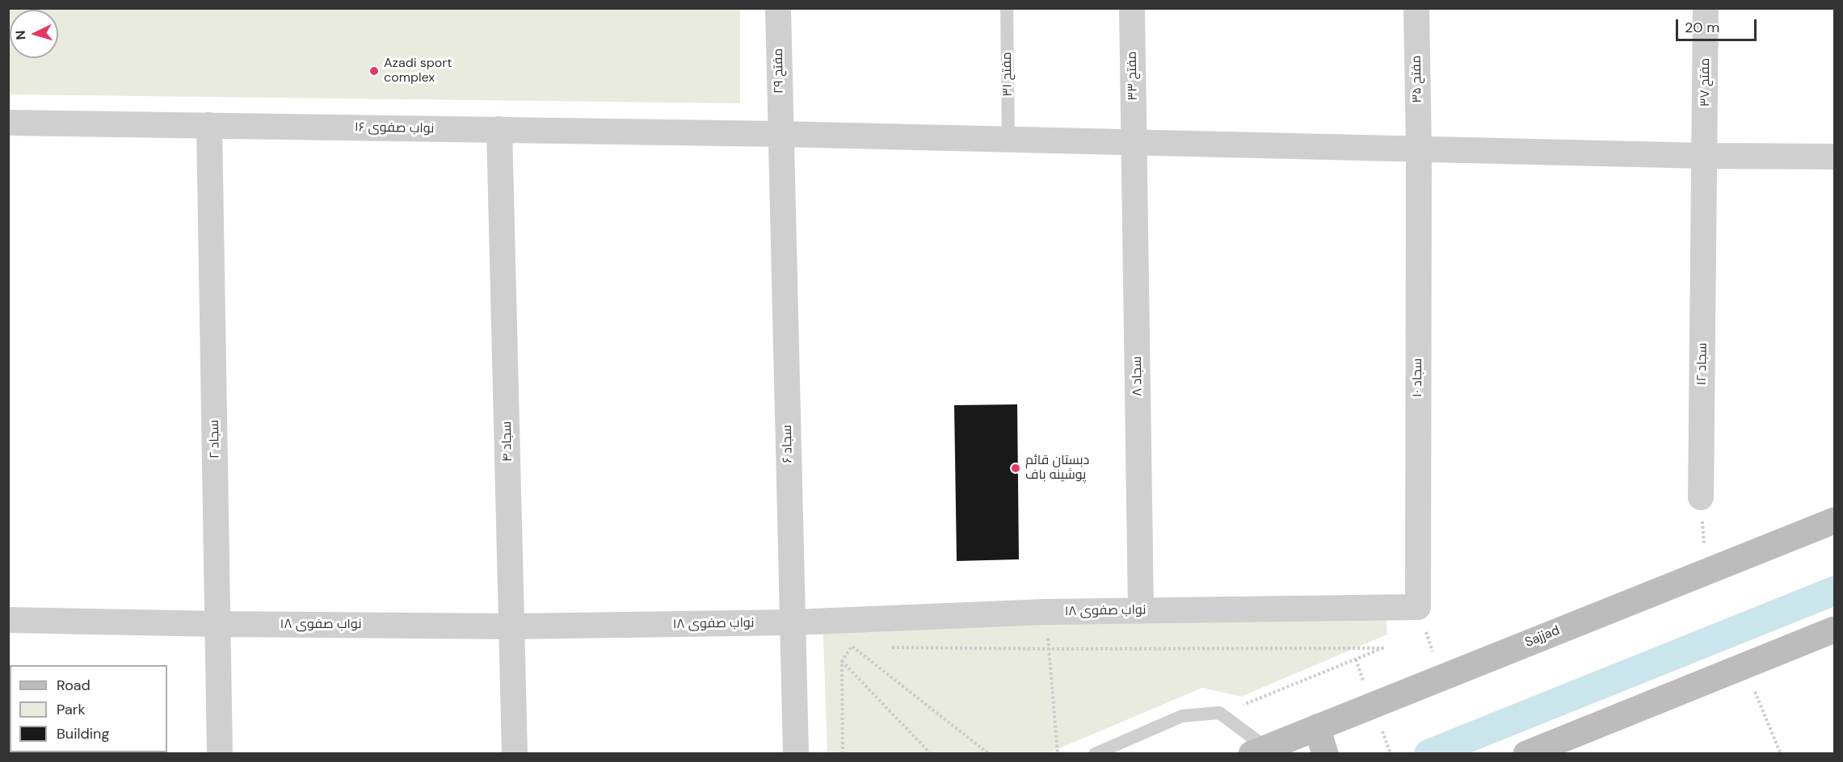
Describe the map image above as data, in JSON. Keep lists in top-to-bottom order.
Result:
{
  "streets": {
    "main road": ["Sajjad"],
    "street": [
      "مفتح ۲۹",
      "مفتح ۳۳",
      "مفتح ۳۵",
      "مفتح ۳۷",
      "نواب صفوی ۱۶",
      "سجاد ۱۲",
      "سجاد ۸",
      "سجاد ۱۰",
      "سجاد ۲",
      "سجاد ۴",
      "سجاد ۶",
      "نواب صفوی ۱۸"
    ],
    "lane": ["مفتح ۳۱"]
  },
  "crossings": [
    ["مفتح ۲۹", "نواب صفوی ۱۶"],
    ["مفتح ۲۹", "سجاد ۶"],
    ["مفتح ۳۱", "نواب صفوی ۱۶"],
    ["مفتح ۳۳", "نواب صفوی ۱۶"],
    ["مفتح ۳۳", "سجاد ۸"],
    ["مفتح ۳۵", "نواب صفوی ۱۶"],
    ["مفتح ۳۵", "سجاد ۱۰"],
    ["مفتح ۳۷", "نواب صفوی ۱۶"],
    ["مفتح ۳۷", "سجاد ۱۲"],
    ["نواب صفوی ۱۶", "سجاد ۱۲"],
    ["نواب صفوی ۱۶", "سجاد ۸"],
    ["نواب صفوی ۱۶", "سجاد ۱۰"],
    ["نواب صفوی ۱۶", "سجاد ۲"],
    ["نواب صفوی ۱۶", "سجاد ۴"],
    ["نواب صفوی ۱۶", "سجاد ۶"],
    ["سجاد ۸", "نواب صفوی ۱۸"],
    ["سجاد ۱۰", "نواب صفوی ۱۸"],
    ["سجاد ۲", "نواب صفوی ۱۸"],
    ["سجاد ۴", "نواب صفوی ۱۸"],
    ["سجاد ۶", "نواب صفوی ۱۸"]
  ],
  "places": ["Azadi sport complex", "دبستان قائم پوشینه باف"],
  "legend": ["Road", "Park", "Building"],
  "scale_bar": "20 m",
  "north": "left"
}
